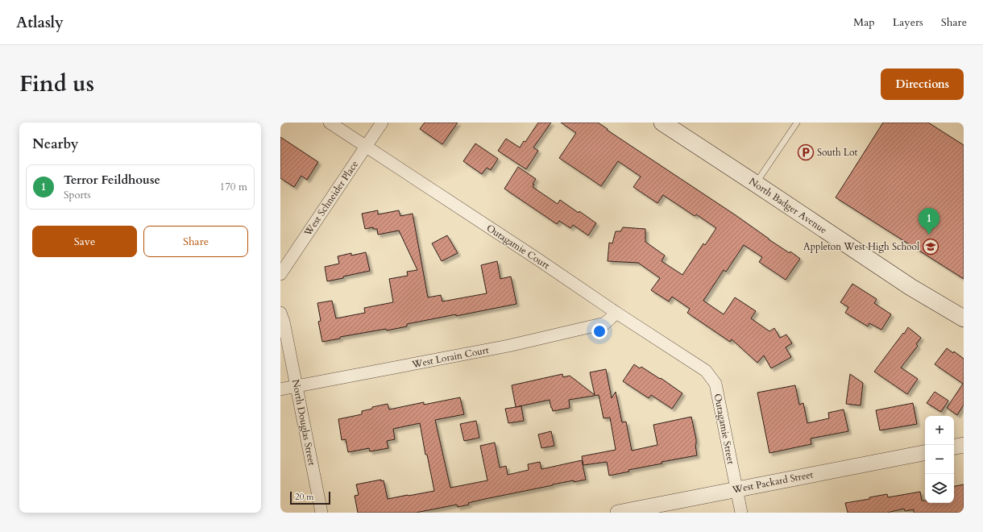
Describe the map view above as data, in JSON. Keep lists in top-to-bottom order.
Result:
{
  "streets": {
    "main road": ["North Badger Avenue"],
    "street": [
      "West Schneider Place",
      "Outagamie Court",
      "West Lorain Court",
      "North Douglas Street",
      "Outagamie Street",
      "West Packard Street"
    ]
  },
  "crossings": [
    ["West Schneider Place", "Outagamie Court"],
    ["Outagamie Court", "West Lorain Court"],
    ["Outagamie Court", "Outagamie Street"],
    ["West Lorain Court", "North Douglas Street"],
    ["Outagamie Street", "West Packard Street"]
  ],
  "places": {
    "parking": ["South Lot"],
    "school or university": ["Appleton West High School"]
  },
  "scale_bar": "20 m",
  "page": {
    "header": "Atlasly",
    "nav": ["Map", "Layers", "Share"],
    "title": "Find us",
    "buttons": [
      "Directions",
      ["Save", "Share"]
    ],
    "heading": "Nearby",
    "list": [
      {
        "mark": "1",
        "name": "Terror Feildhouse",
        "note": "Sports",
        "value": "170 m"
      }
    ],
    "pins": "1",
    "map_buttons": ["+", "−"],
    "scale": "20 m"
  }
}
